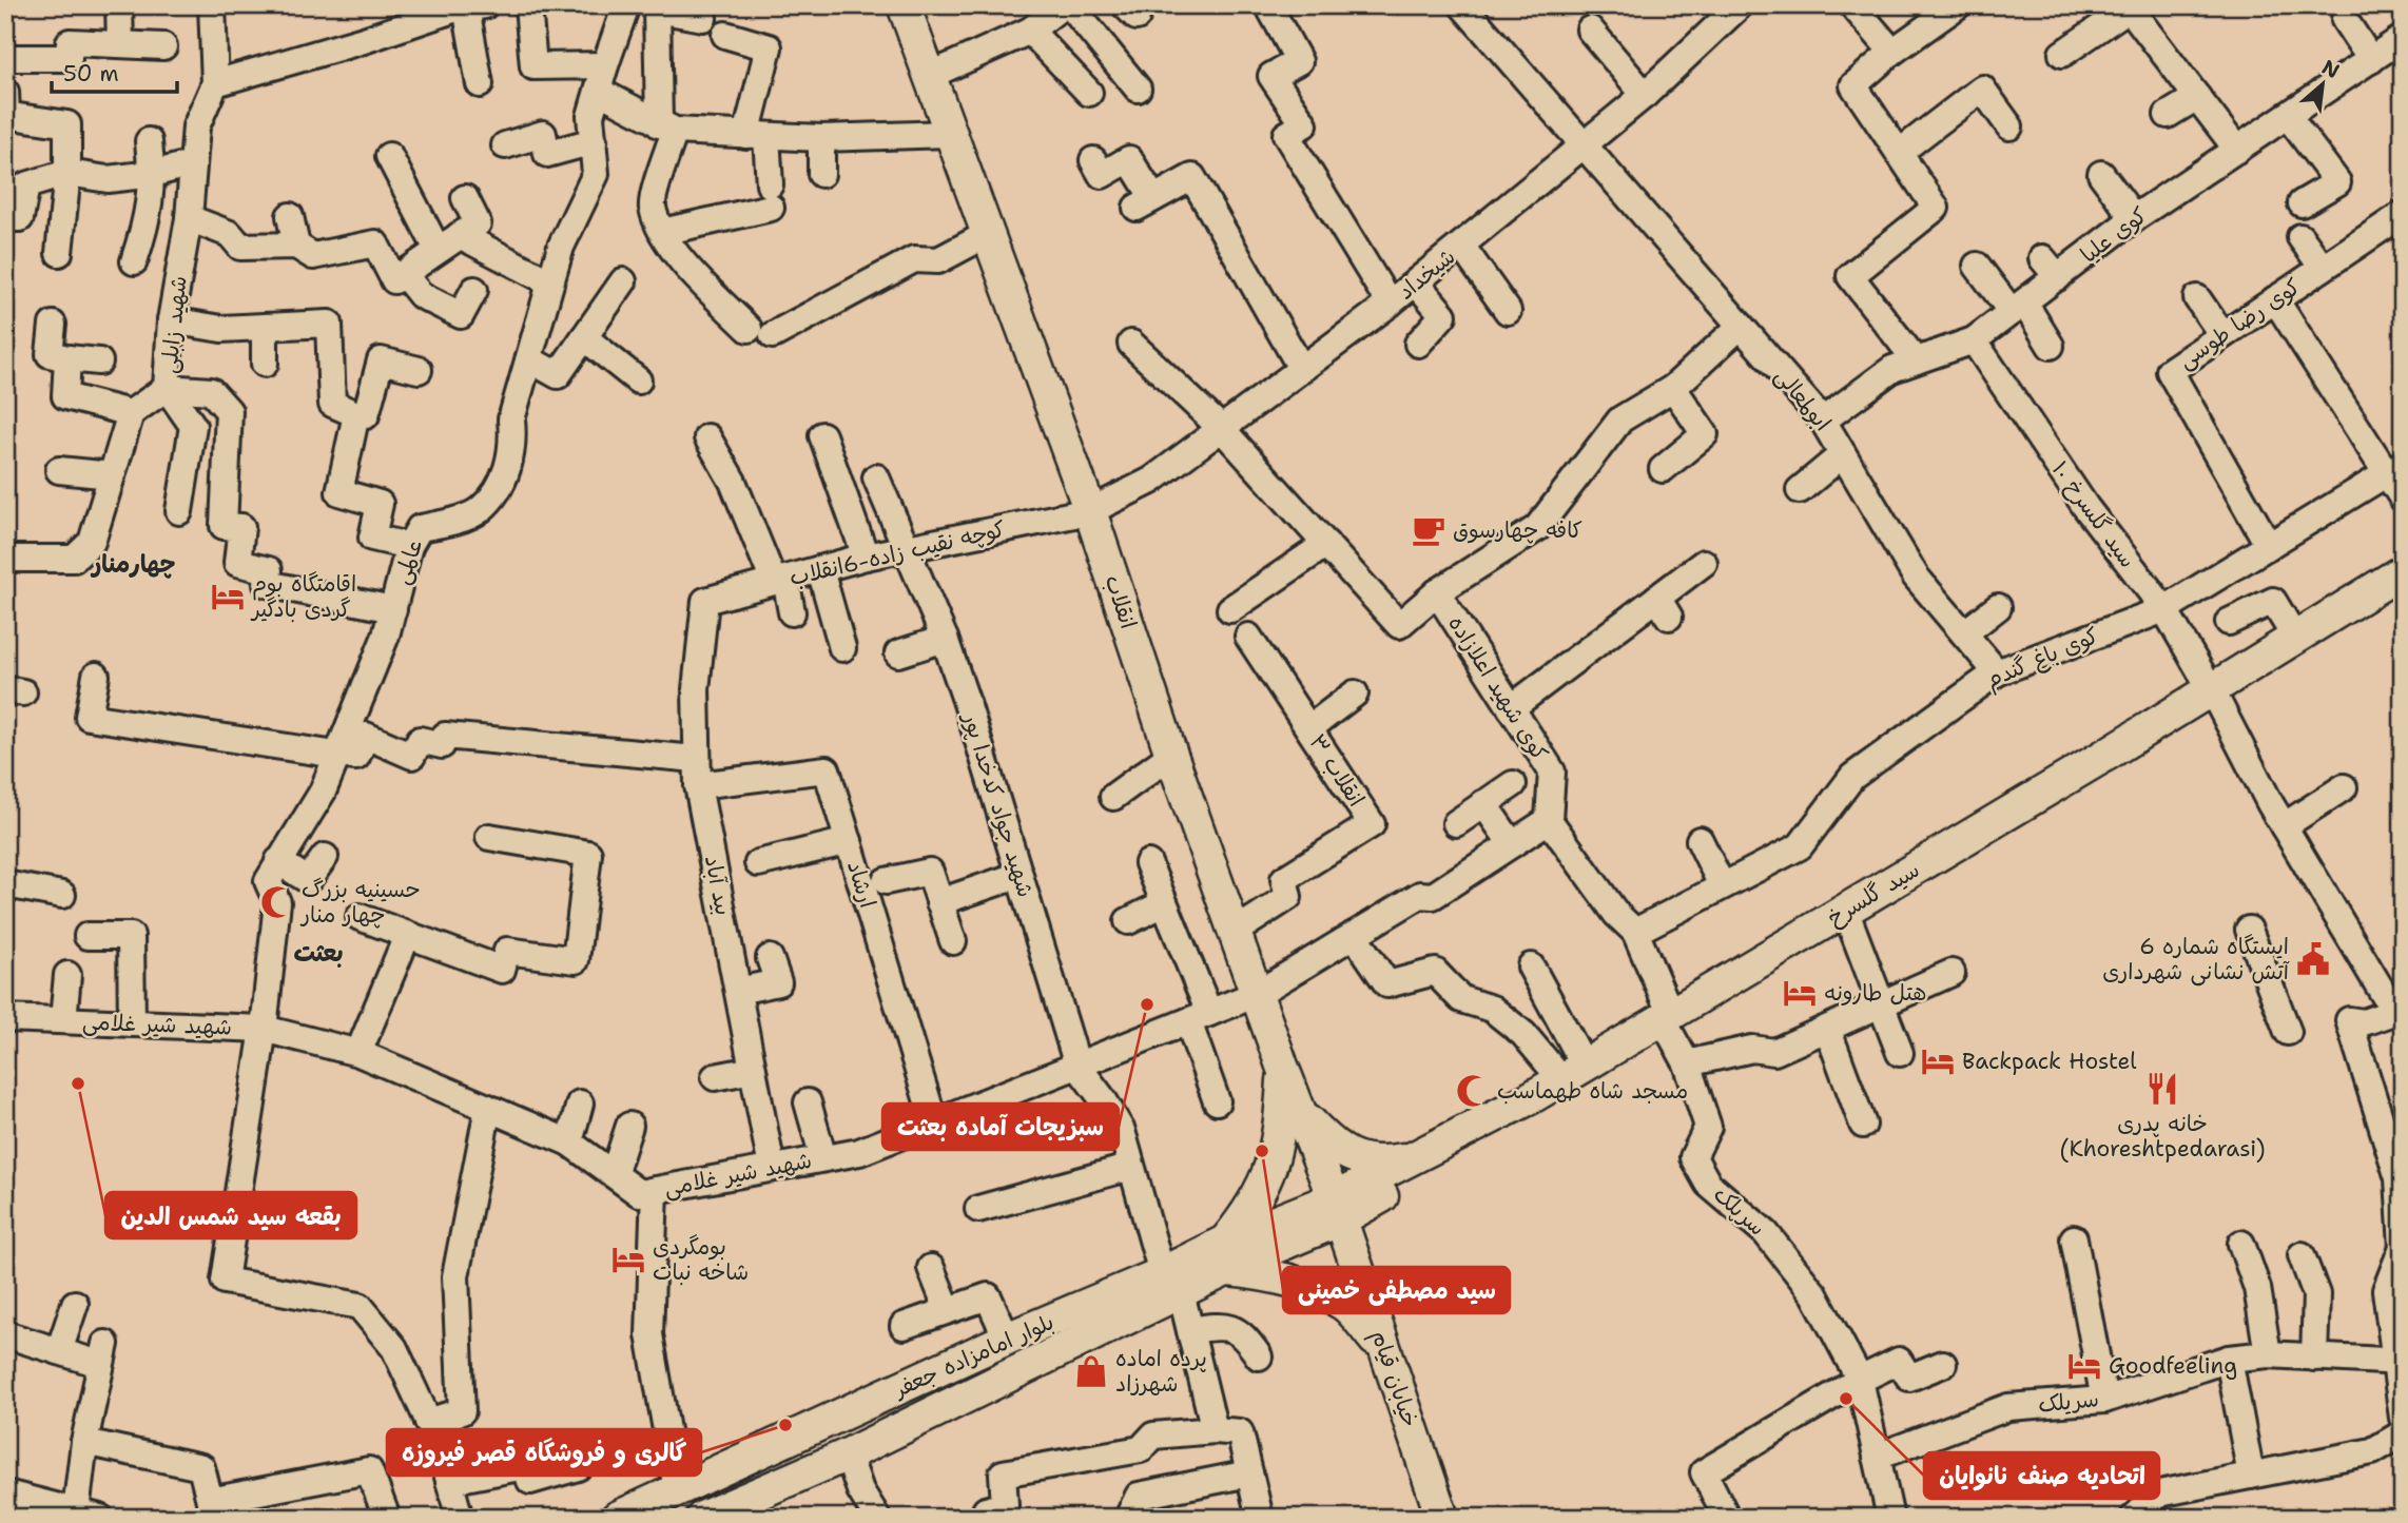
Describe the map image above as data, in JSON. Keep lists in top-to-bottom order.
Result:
{
  "streets": {
    "main road": [
      "انقلاب",
      "سید گلسرخ",
      "بلوار امامزاده جعفر",
      "خیابان قیام"
    ],
    "street": [
      "کوی علیا",
      "شیخداد",
      "کوی رضا طوسی",
      "شهید زابلی",
      "ابولمعالی",
      "سید گلسرخ ۱۰",
      "کوچه نقیب زاده-6انقلاب",
      "عالمی",
      "کوی باغ گندم",
      "کوی شهید اعلازاده",
      "انقلاب ۳",
      "شهید جواد کدخدا پور",
      "ارشاد",
      "بید آباد",
      "شهید شیر غلامی",
      "سرپلک",
      "سریلک"
    ]
  },
  "crossings": [
    ["کوی علیا", "ابولمعالی"],
    ["کوی علیا", "سید گلسرخ ۱۰"],
    ["شیخداد", "ابولمعالی"],
    ["شیخداد", "کوچه نقیب زاده-6انقلاب"],
    ["شیخداد", "انقلاب"],
    ["کوی رضا طوسی", "کوی باغ گندم"],
    ["ابولمعالی", "کوی باغ گندم"],
    ["سید گلسرخ ۱۰", "کوی باغ گندم"],
    ["سید گلسرخ ۱۰", "سید گلسرخ"],
    ["کوچه نقیب زاده-6انقلاب", "انقلاب"],
    ["کوچه نقیب زاده-6انقلاب", "شهید جواد کدخدا پور"],
    ["کوچه نقیب زاده-6انقلاب", "بید آباد"],
    ["عالمی", "شهید شیر غلامی"],
    ["انقلاب", "انقلاب ۳"],
    ["انقلاب", "سید گلسرخ"],
    ["انقلاب", "شهید شیر غلامی"],
    ["انقلاب", "بلوار امامزاده جعفر"],
    ["انقلاب", "خیابان قیام"],
    ["کوی شهید اعلازاده", "شهید شیر غلامی"],
    ["شهید جواد کدخدا پور", "شهید شیر غلامی"],
    ["ارشاد", "بید آباد"],
    ["ارشاد", "شهید شیر غلامی"],
    ["بید آباد", "شهید شیر غلامی"],
    ["سید گلسرخ", "سرپلک"],
    ["سید گلسرخ", "بلوار امامزاده جعفر"],
    ["سید گلسرخ", "خیابان قیام"],
    ["بلوار امامزاده جعفر", "خیابان قیام"]
  ],
  "districts": ["چهارمنار", "بعثت"],
  "places": {
    "cafe": ["کافه چهارسوق"],
    "hotel": [
      "اقامتگاه بوم گردی بادگیر",
      "هتل طارونه",
      "Backpack Hostel",
      "بومگردی شاخه نبات",
      "Goodfeeling"
    ],
    "mosque": ["حسینیه بزرگ چهار منار", "مسجد شاه طهماسب"],
    "public building": ["ایستگاه شماره 6 آتش نشانی شهرداری"],
    "other": [
      "سبزیجات آماده بعثت",
      "بقعه سید شمس الدین",
      "سید مصطفی خمینی",
      "اتحادیه صنف نانوایان",
      "گالری و فروشگاه قصر فیروزه"
    ],
    "restaurant": ["خانه پدری (Khoreshtpedarasi)"],
    "shop": ["پرده اماده شهرزاد"]
  },
  "scale_bar": "50 m",
  "north": "top right"
}
